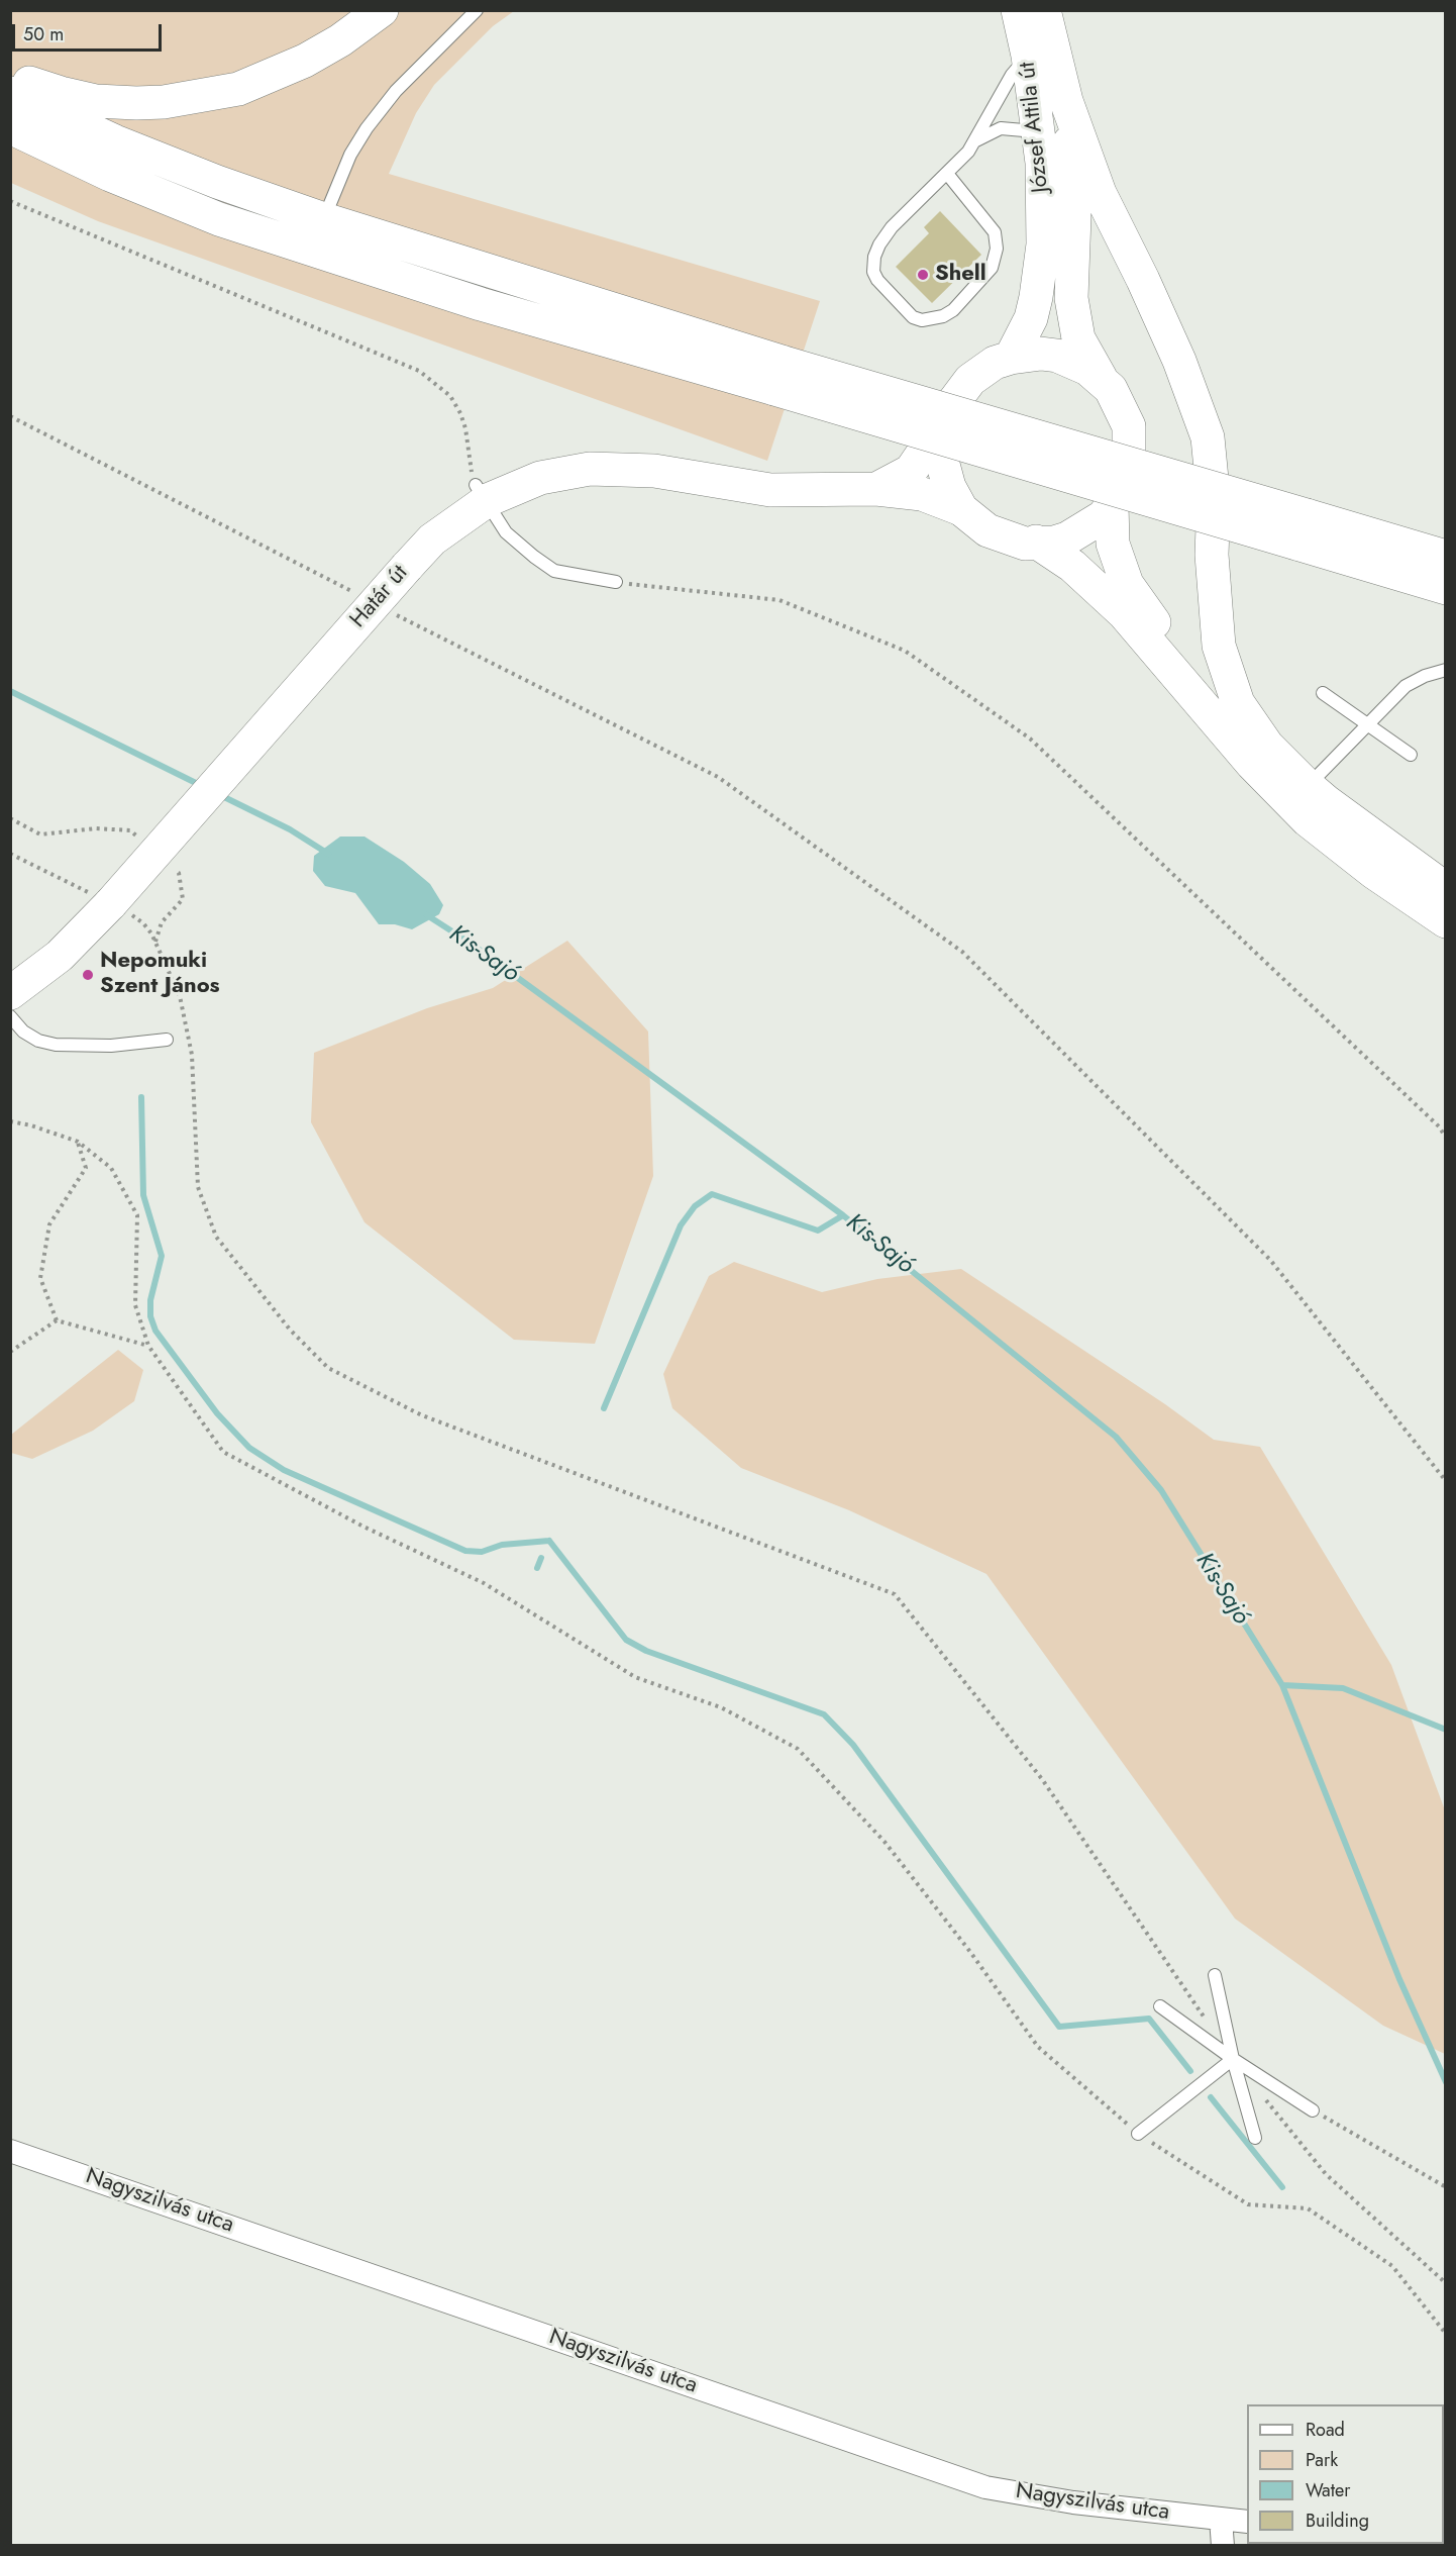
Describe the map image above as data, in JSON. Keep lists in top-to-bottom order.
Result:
{
  "streets": {
    "main road": ["József Attila út", "Határ út"],
    "street": ["Nagyszilvás utca"]
  },
  "crossings": [
    ["József Attila út", "Határ út"]
  ],
  "water": ["Kis-Sajó"],
  "places": ["Shell", "Nepomuki Szent János"],
  "legend": [
    "Road",
    "Park",
    "Water",
    "Building"
  ],
  "scale_bar": "50 m"
}
